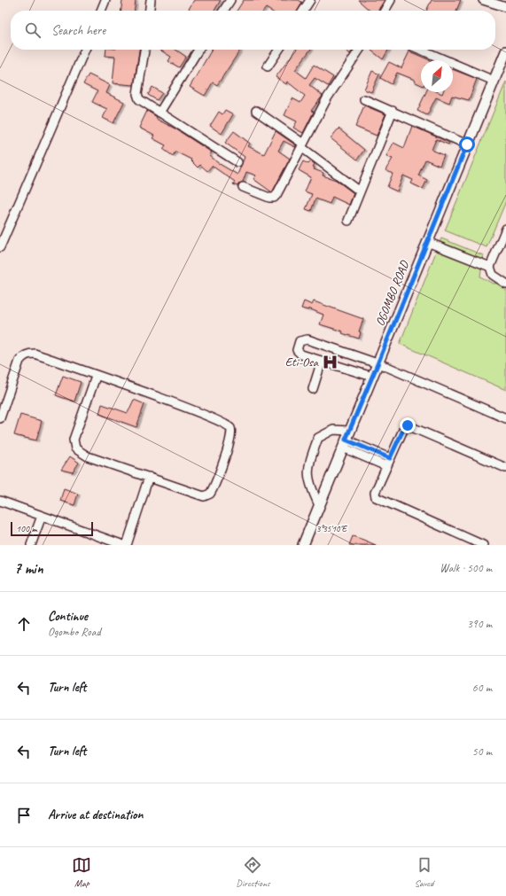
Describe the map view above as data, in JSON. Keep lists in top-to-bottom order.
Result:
{
  "streets": {
    "main road": ["OGOMBO ROAD"]
  },
  "places": {
    "hospital": ["Eti-Osa"]
  },
  "scale_bar": "100 m",
  "north": "top right",
  "page": {
    "search": "Search here",
    "scale": "100 m",
    "heading": ["7 min", "Walk · 500 m"],
    "list": [
      ["Continue", "Ogombo Road", "390 m"],
      ["Turn left", "60 m"],
      ["Turn left", "50 m"],
      "Arrive at destination"
    ],
    "nav": ["Map", "Directions", "Saved"]
  },
  "coordinates": ["3°35'10\"E"]
}
